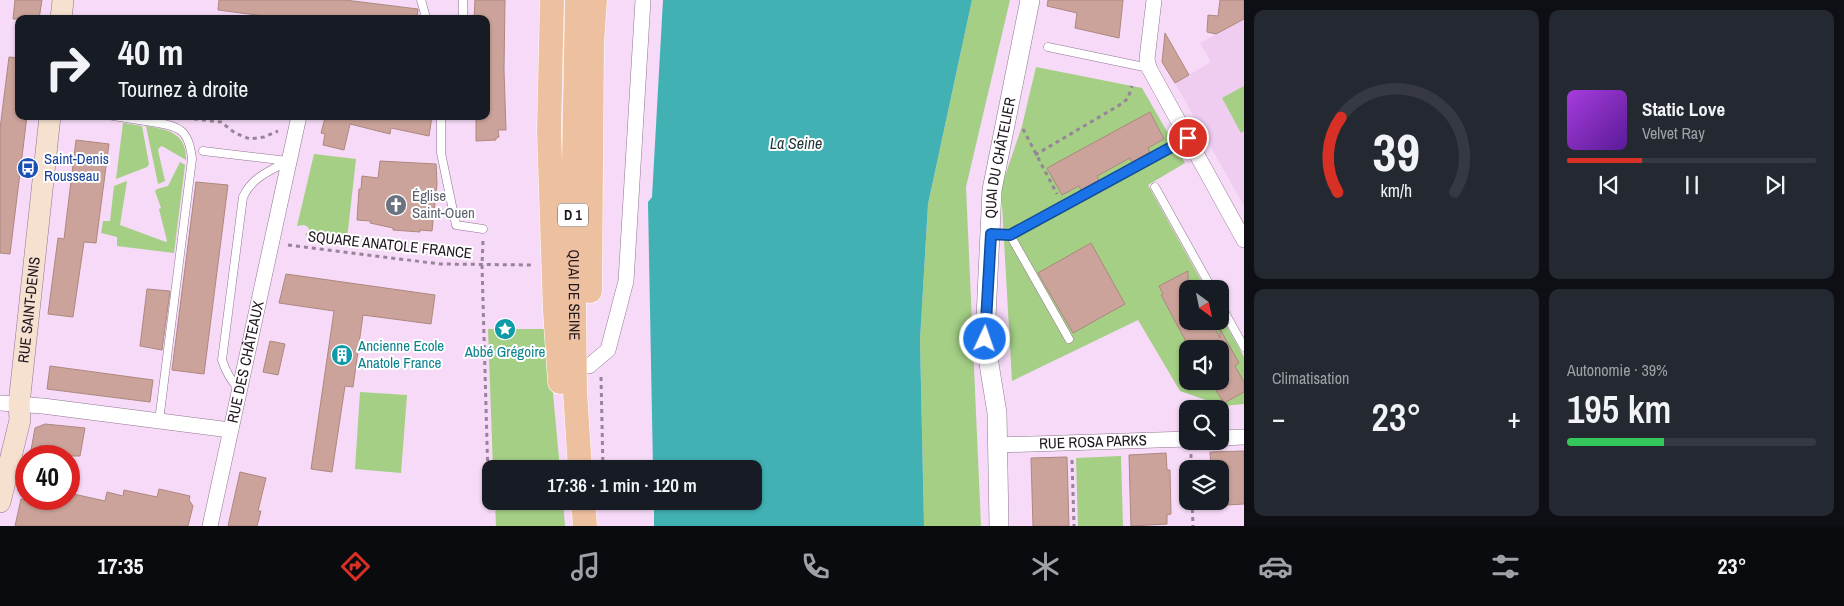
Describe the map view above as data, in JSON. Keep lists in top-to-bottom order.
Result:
{
  "streets": {
    "main road": ["D 1", "QUAI DE SEINE", "RUE SAINT-DENIS"],
    "street": ["QUAI DU CHÂTELIER", "RUE DES CHÂTEAUX", "RUE ROSA PARKS"],
    "path": ["SQUARE ANATOLE FRANCE"]
  },
  "crossings": [
    ["QUAI DU CHÂTELIER", "RUE ROSA PARKS"],
    ["SQUARE ANATOLE FRANCE", "RUE DES CHÂTEAUX"],
    ["RUE SAINT-DENIS", "RUE DES CHÂTEAUX"]
  ],
  "water": ["La Seine"],
  "places": {
    "bus stop": ["Saint-Denis Rousseau"],
    "church": ["Église Saint-Ouen"],
    "place": ["Abbé Grégoire"],
    "building": ["Ancienne Ecole Anatole France"]
  },
  "north": "bottom right",
  "page": {
    "turn": ["40 m", "Tournez à droite"],
    "song": ["Static Love", "Velvet Ray"],
    "tile": [
      "Climatisation",
      ["Autonomie · 39%", "195 km"]
    ],
    "heat": ["−", "23°", "+"],
    "limit": "40",
    "trip": "17:36 · 1 min · 120 m",
    "tabs": ["17:35", "23°"],
    "gauge": ["39", "km/h"]
  }
}
